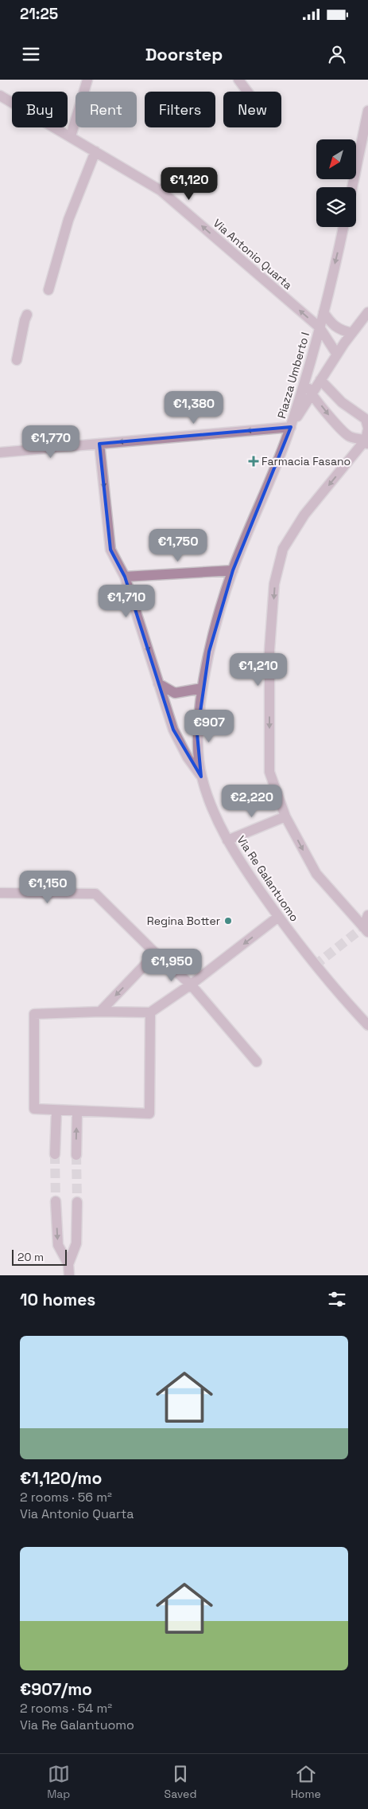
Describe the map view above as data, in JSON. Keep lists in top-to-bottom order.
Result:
{
  "streets": {
    "street": ["Via Antonio Quarta", "Piazza Umberto I", "Via Re Galantuomo"]
  },
  "crossings": [
    ["Via Antonio Quarta", "Piazza Umberto I"],
    ["Piazza Umberto I", "Via Re Galantuomo"]
  ],
  "one_way": ["Via Antonio Quarta"],
  "places": {
    "health": ["Farmacia Fasano"],
    "other": ["Regina Botter"]
  },
  "scale_bar": "20 m",
  "north": "bottom left",
  "page": {
    "status": "21:25",
    "header": "Doorstep",
    "chip": [
      "Buy",
      "Rent",
      "Filters",
      "New"
    ],
    "price": [
      "€1,120",
      "€1,380",
      "€1,770",
      "€1,750",
      "€1,710",
      "€1,210",
      "€907",
      "€2,220",
      "€1,150",
      "€1,950"
    ],
    "scale": "20 m",
    "heading": "10 homes",
    "list": [
      {
        "name": "€1,120/mo",
        "note": "2 rooms · 56 m² · Via Antonio Quarta"
      },
      {
        "name": "€907/mo",
        "note": "2 rooms · 54 m² · Via Re Galantuomo"
      }
    ],
    "tabs": ["Map", "Saved", "Home"]
  }
}
